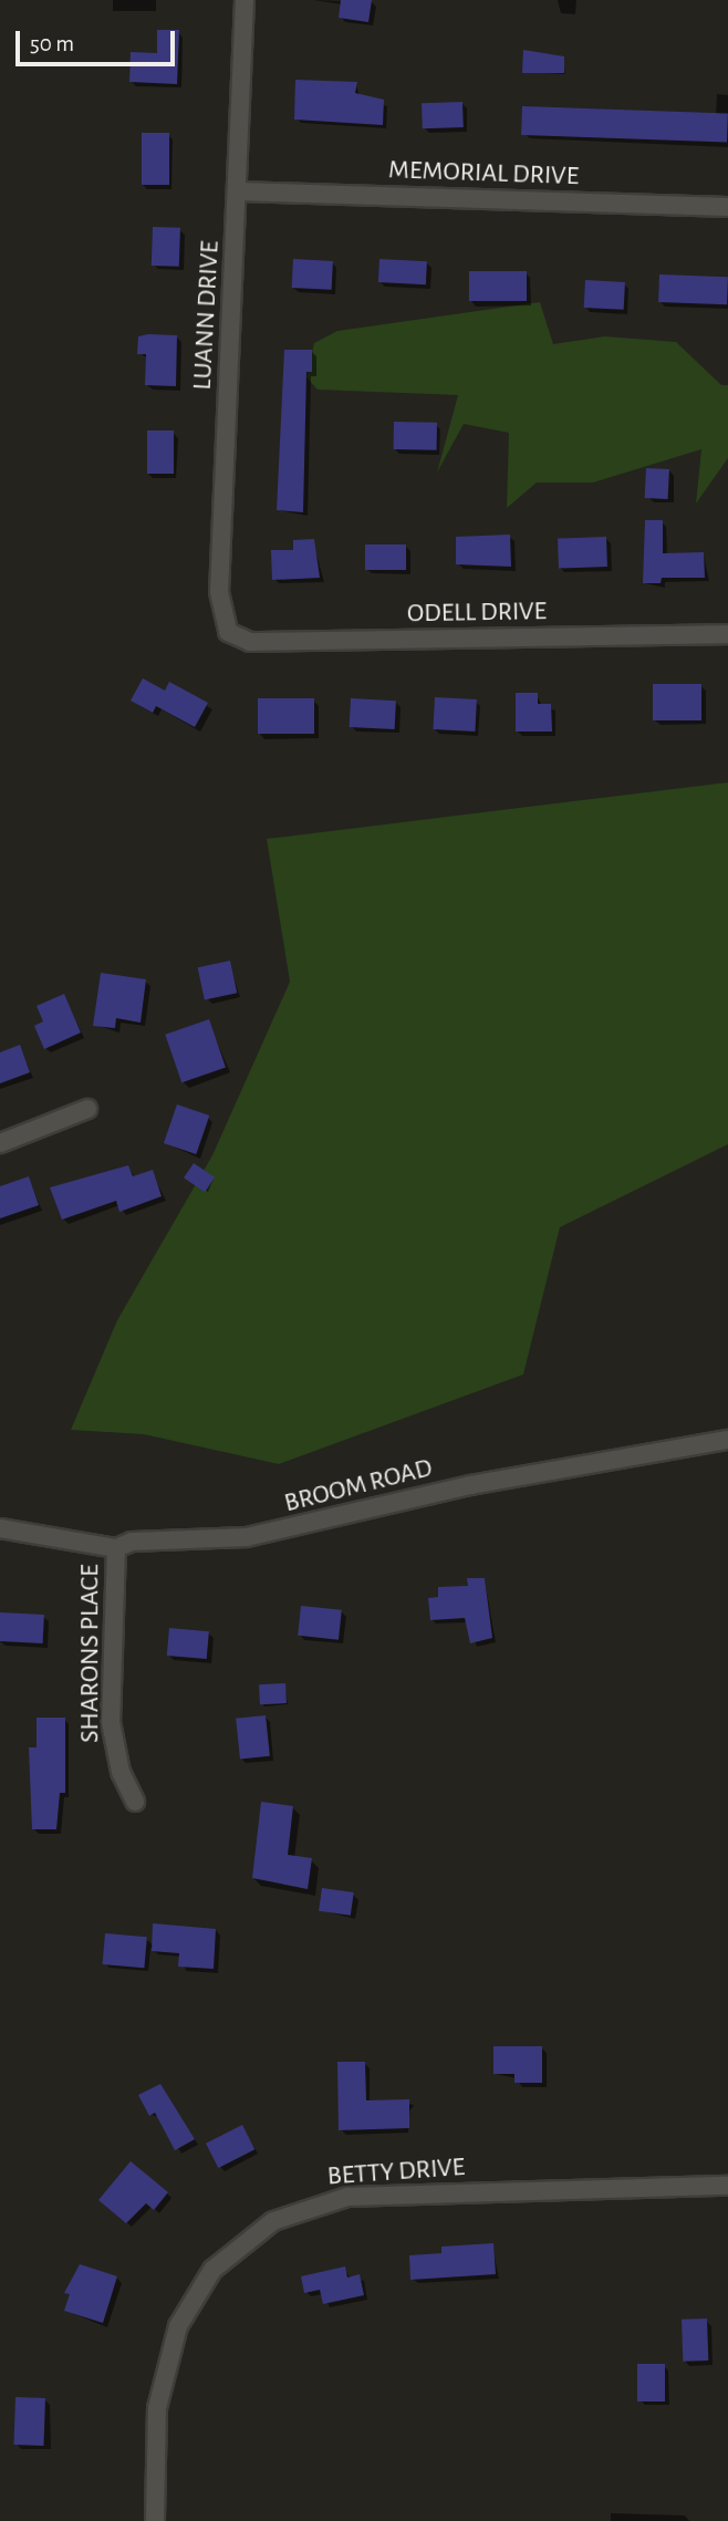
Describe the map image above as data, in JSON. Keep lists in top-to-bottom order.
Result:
{
  "streets": {
    "street": [
      "MEMORIAL DRIVE",
      "LUANN DRIVE",
      "ODELL DRIVE",
      "BROOM ROAD",
      "SHARONS PLACE",
      "BETTY DRIVE"
    ]
  },
  "crossings": [
    ["MEMORIAL DRIVE", "LUANN DRIVE"],
    ["LUANN DRIVE", "ODELL DRIVE"],
    ["BROOM ROAD", "SHARONS PLACE"]
  ],
  "scale_bar": "50 m"
}
